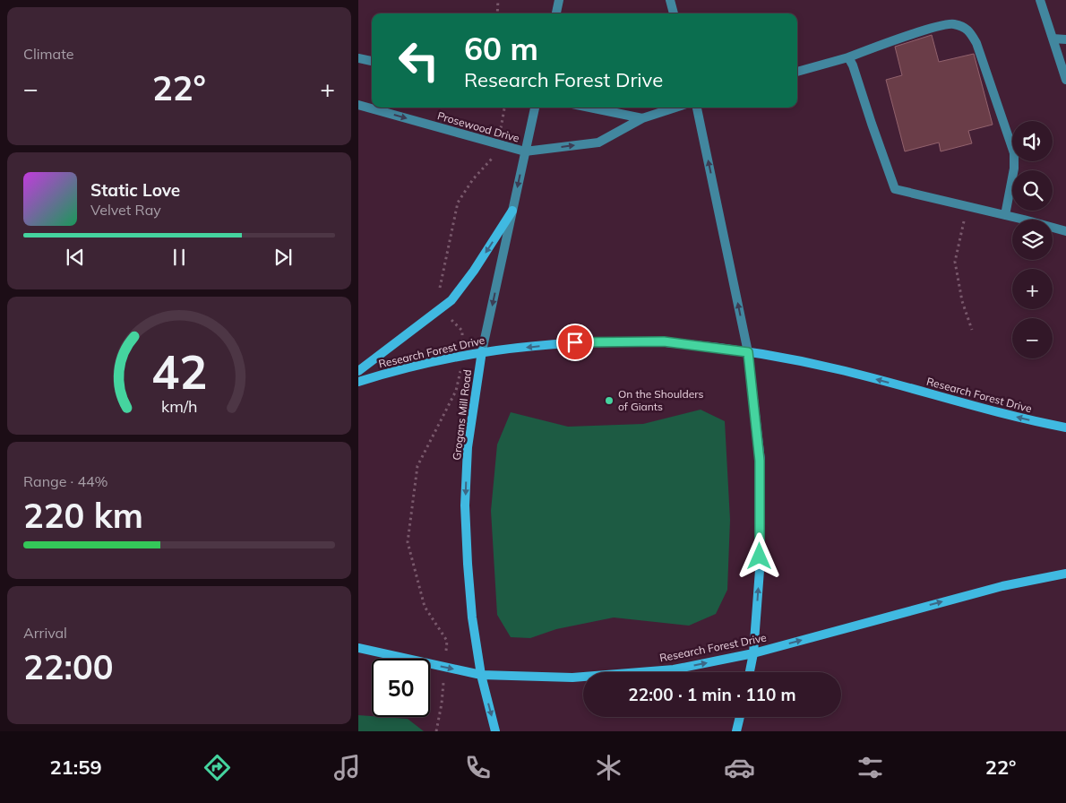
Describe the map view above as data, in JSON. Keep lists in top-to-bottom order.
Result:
{
  "streets": {
    "main road": ["Research Forest Drive", "Grogans Mill Road"],
    "street": ["Prosewood Drive"]
  },
  "crossings": [
    ["Prosewood Drive", "Grogans Mill Road"],
    ["Research Forest Drive", "Grogans Mill Road"]
  ],
  "one_way": ["Prosewood Drive", "Grogans Mill Road"],
  "places": ["On the Shoulders of Giants"],
  "page": {
    "tile": [
      "Climate",
      ["Range · 44%", "220 km"],
      ["Arrival", "22:00"]
    ],
    "turn": ["60 m", "Research Forest Drive"],
    "heat": ["−", "22°", "+"],
    "map_buttons": ["+", "−"],
    "song": ["Static Love", "Velvet Ray"],
    "limit": "50",
    "trip": "22:00 · 1 min · 110 m",
    "tabs": ["21:59", "22°"],
    "gauge": ["42", "km/h"]
  }
}
